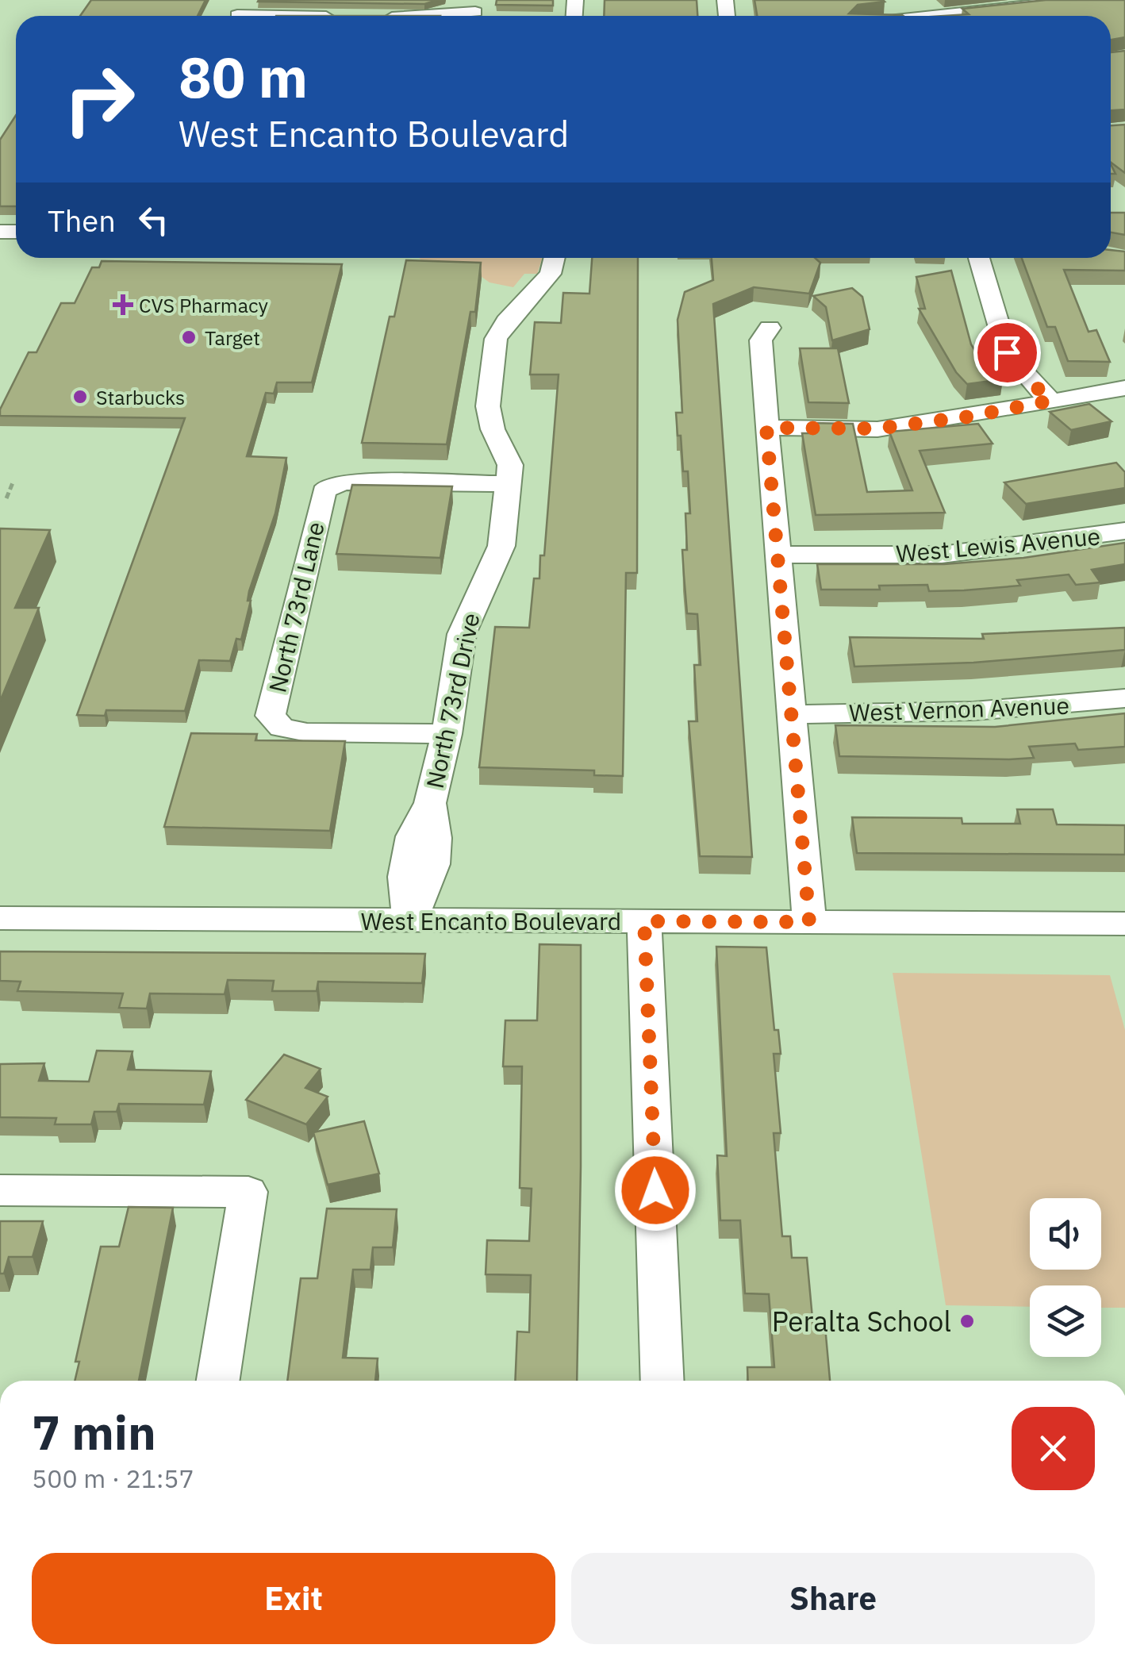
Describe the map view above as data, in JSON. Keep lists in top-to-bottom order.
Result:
{
  "streets": {
    "street": [
      "West Lewis Avenue",
      "North 73rd Lane",
      "North 73rd Drive",
      "West Vernon Avenue",
      "West Encanto Boulevard"
    ]
  },
  "crossings": [
    ["North 73rd Lane", "North 73rd Drive"],
    ["North 73rd Drive", "West Encanto Boulevard"]
  ],
  "places": {
    "health": ["CVS Pharmacy"],
    "other": ["Target", "Starbucks", "Peralta School"]
  },
  "page": {
    "turn": ["80 m", "West Encanto Boulevard"],
    "then": "Then",
    "heading": ["7 min", "500 m · 21:57"],
    "buttons": ["Exit", "Share"]
  }
}
